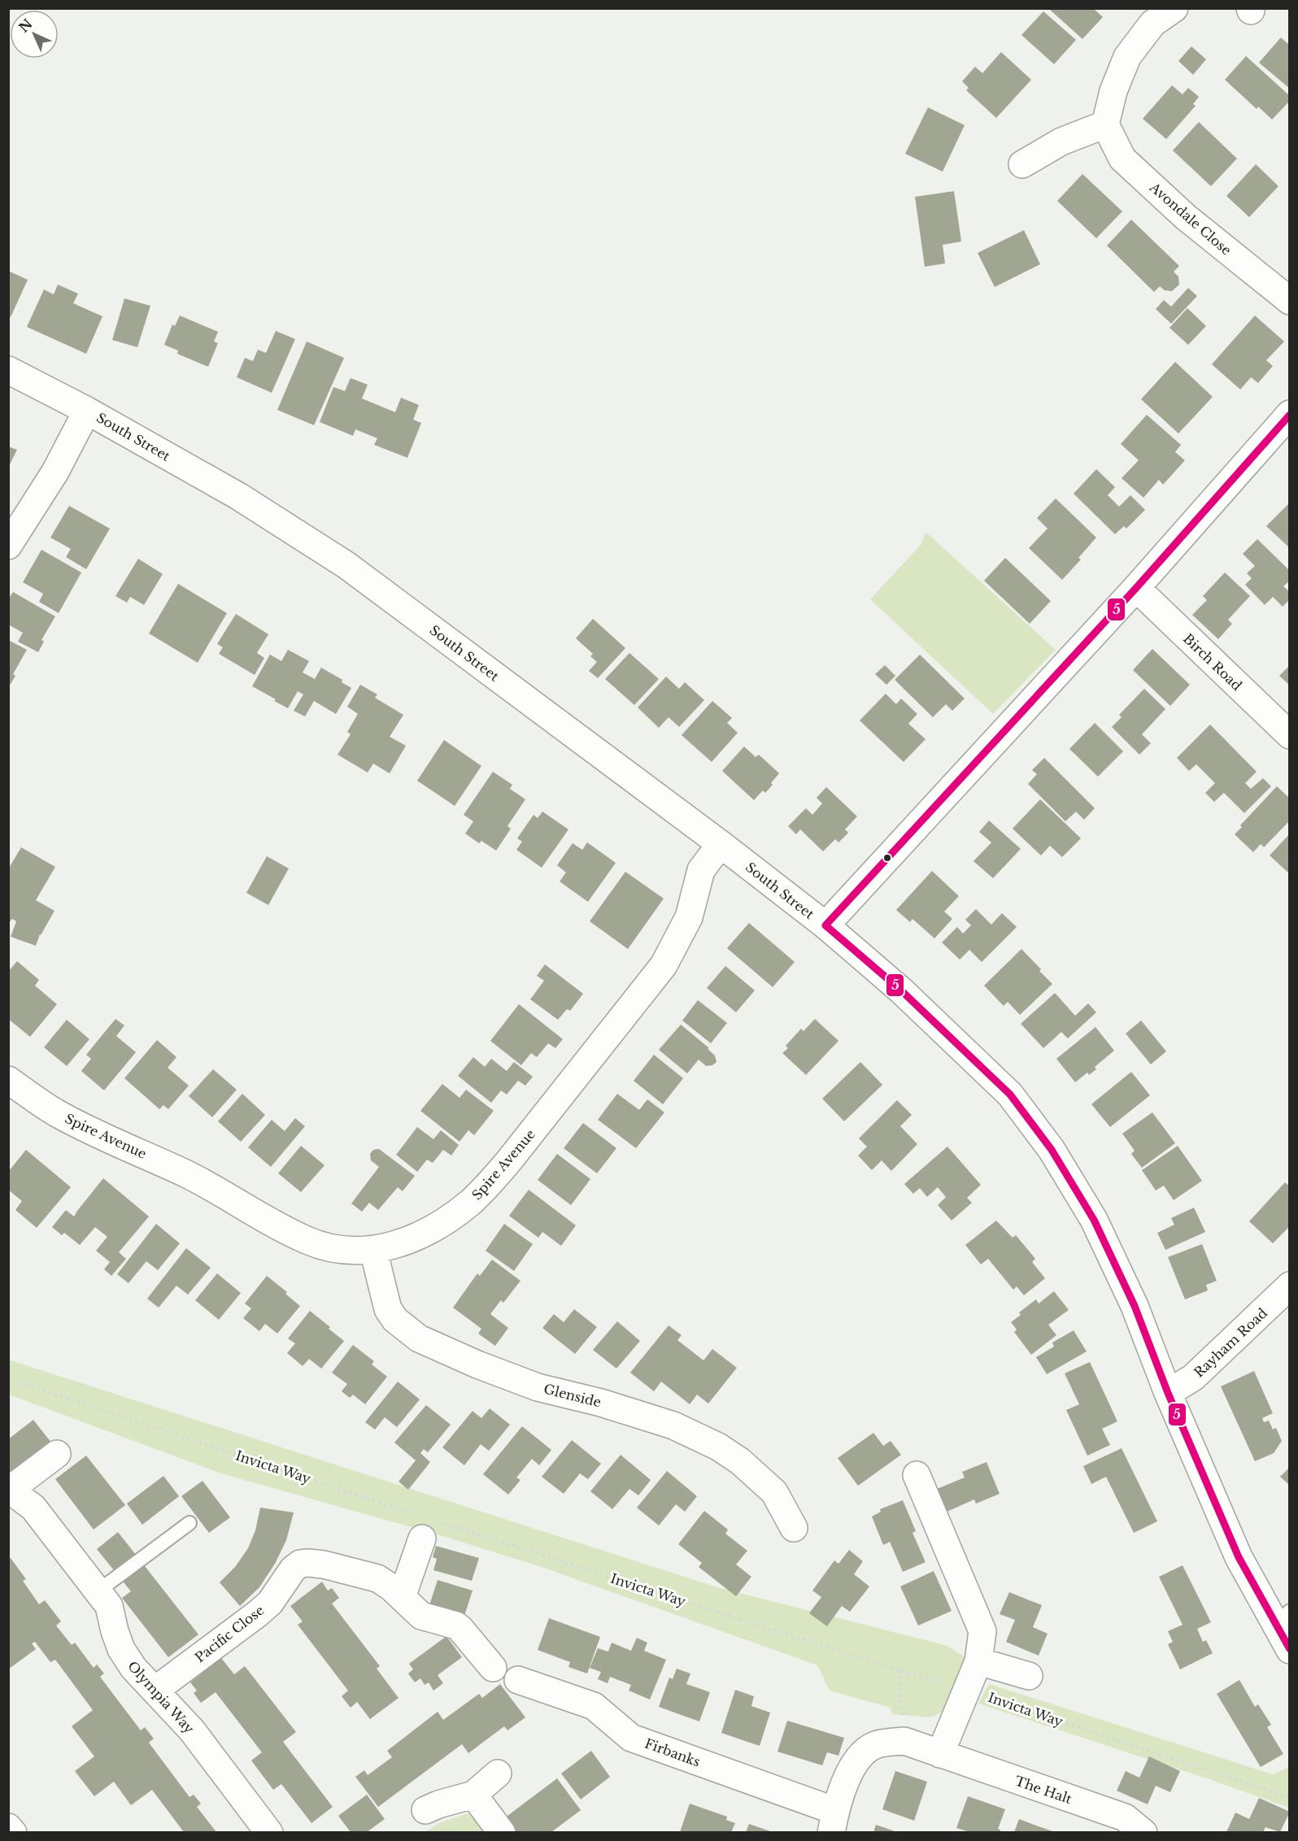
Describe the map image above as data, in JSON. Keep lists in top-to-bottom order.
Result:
{
  "streets": {
    "street": [
      "Avondale Close",
      "South Street",
      "Birch Road",
      "Spire Avenue",
      "Rayham Road",
      "Glenside",
      "Pacific Close",
      "Olympia Way",
      "Firbanks",
      "The Halt"
    ],
    "path": ["Invicta Way"]
  },
  "crossings": [
    ["South Street", "Spire Avenue"],
    ["South Street", "Rayham Road"],
    ["Spire Avenue", "Glenside"],
    ["Pacific Close", "Olympia Way"],
    ["Firbanks", "The Halt"]
  ],
  "lines": ["transit line 5"],
  "north": "top left"
}
